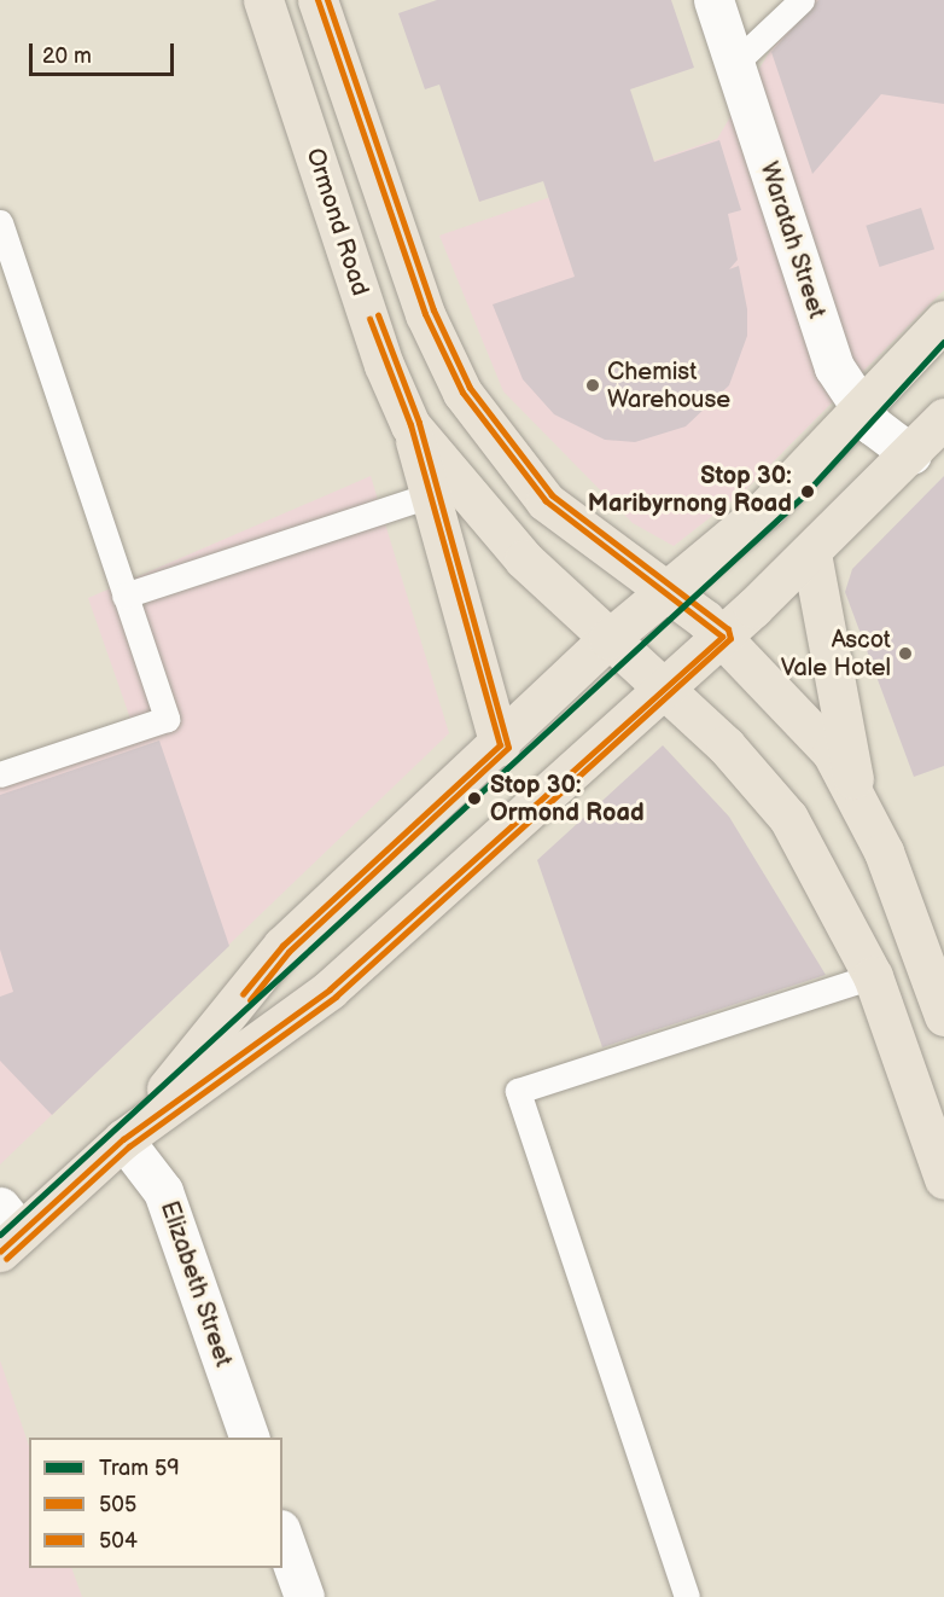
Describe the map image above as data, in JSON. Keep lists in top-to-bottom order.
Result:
{
  "streets": {
    "main road": ["Ormond Road"],
    "street": ["Waratah Street", "Elizabeth Street"]
  },
  "places": [
    "Chemist Warehouse",
    "Stop 30: Maribyrnong Road",
    "Ascot Vale Hotel",
    "Stop 30: Ormond Road"
  ],
  "lines": ["transit line 505", "transit line 504", "tram line 59"],
  "legend": ["Tram 59", "505", "504"],
  "scale_bar": "20 m"
}
